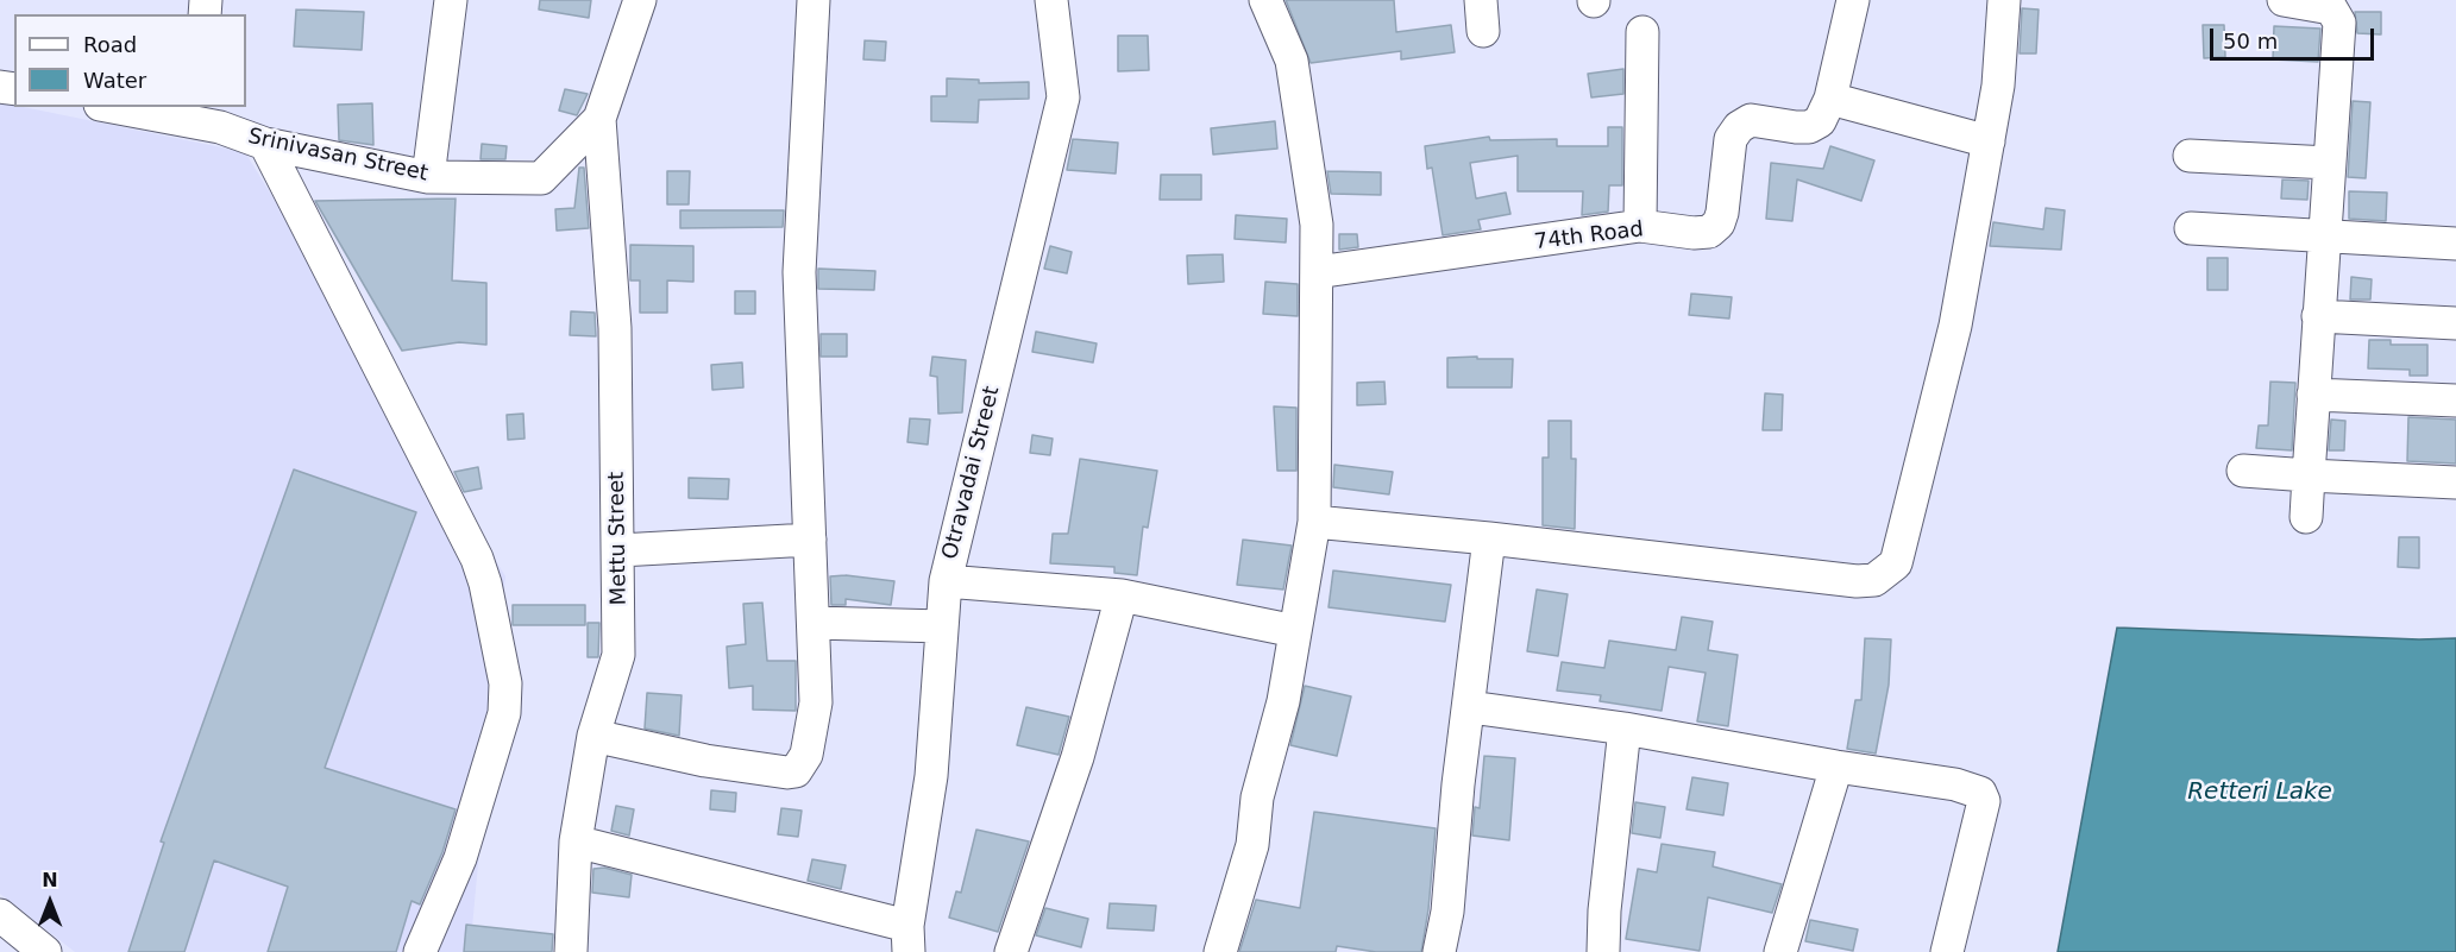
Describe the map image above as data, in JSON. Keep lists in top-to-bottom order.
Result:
{
  "streets": {
    "street": [
      "Srinivasan Street",
      "74th Road",
      "Otravadai Street",
      "Mettu Street"
    ]
  },
  "crossings": [
    ["Srinivasan Street", "Mettu Street"]
  ],
  "water": ["Retteri Lake"],
  "legend": ["Road", "Water"],
  "scale_bar": "50 m",
  "north": "top"
}
